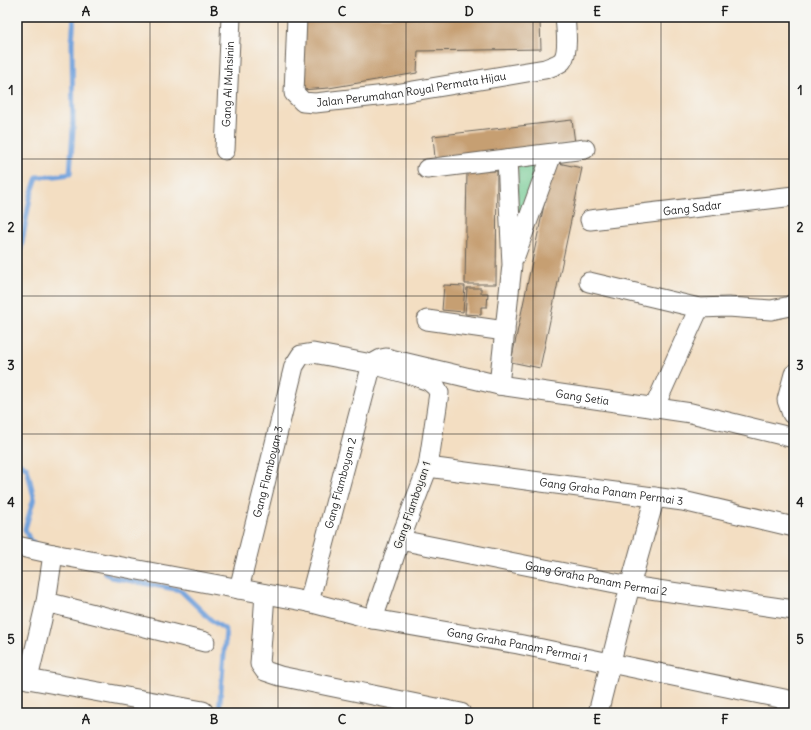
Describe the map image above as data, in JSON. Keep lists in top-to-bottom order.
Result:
{
  "streets": {
    "street": [
      "Gang Al Muhsinin",
      "Jalan Perumahan Royal Permata Hijau",
      "Gang Sadar",
      "Gang Setia",
      "Gang Flamboyan 3",
      "Gang Flamboyan 2",
      "Gang Graha Panam Permai 3",
      "Gang Flamboyan 1",
      "Gang Graha Panam Permai 2",
      "Gang Graha Panam Permai 1"
    ]
  },
  "crossings": [
    ["Gang Setia", "Gang Flamboyan 3"],
    ["Gang Setia", "Gang Flamboyan 2"],
    ["Gang Setia", "Gang Flamboyan 1"],
    ["Gang Flamboyan 3", "Gang Flamboyan 2"],
    ["Gang Flamboyan 3", "Gang Flamboyan 1"],
    ["Gang Flamboyan 3", "Gang Graha Panam Permai 1"],
    ["Gang Flamboyan 2", "Gang Flamboyan 1"],
    ["Gang Flamboyan 2", "Gang Graha Panam Permai 1"],
    ["Gang Graha Panam Permai 3", "Gang Flamboyan 1"],
    ["Gang Flamboyan 1", "Gang Graha Panam Permai 2"],
    ["Gang Flamboyan 1", "Gang Graha Panam Permai 1"]
  ],
  "grid": {
    "columns": [
      "A",
      "B",
      "C",
      "D",
      "E",
      "F"
    ],
    "rows": [
      "1",
      "2",
      "3",
      "4",
      "5"
    ]
  }
}
